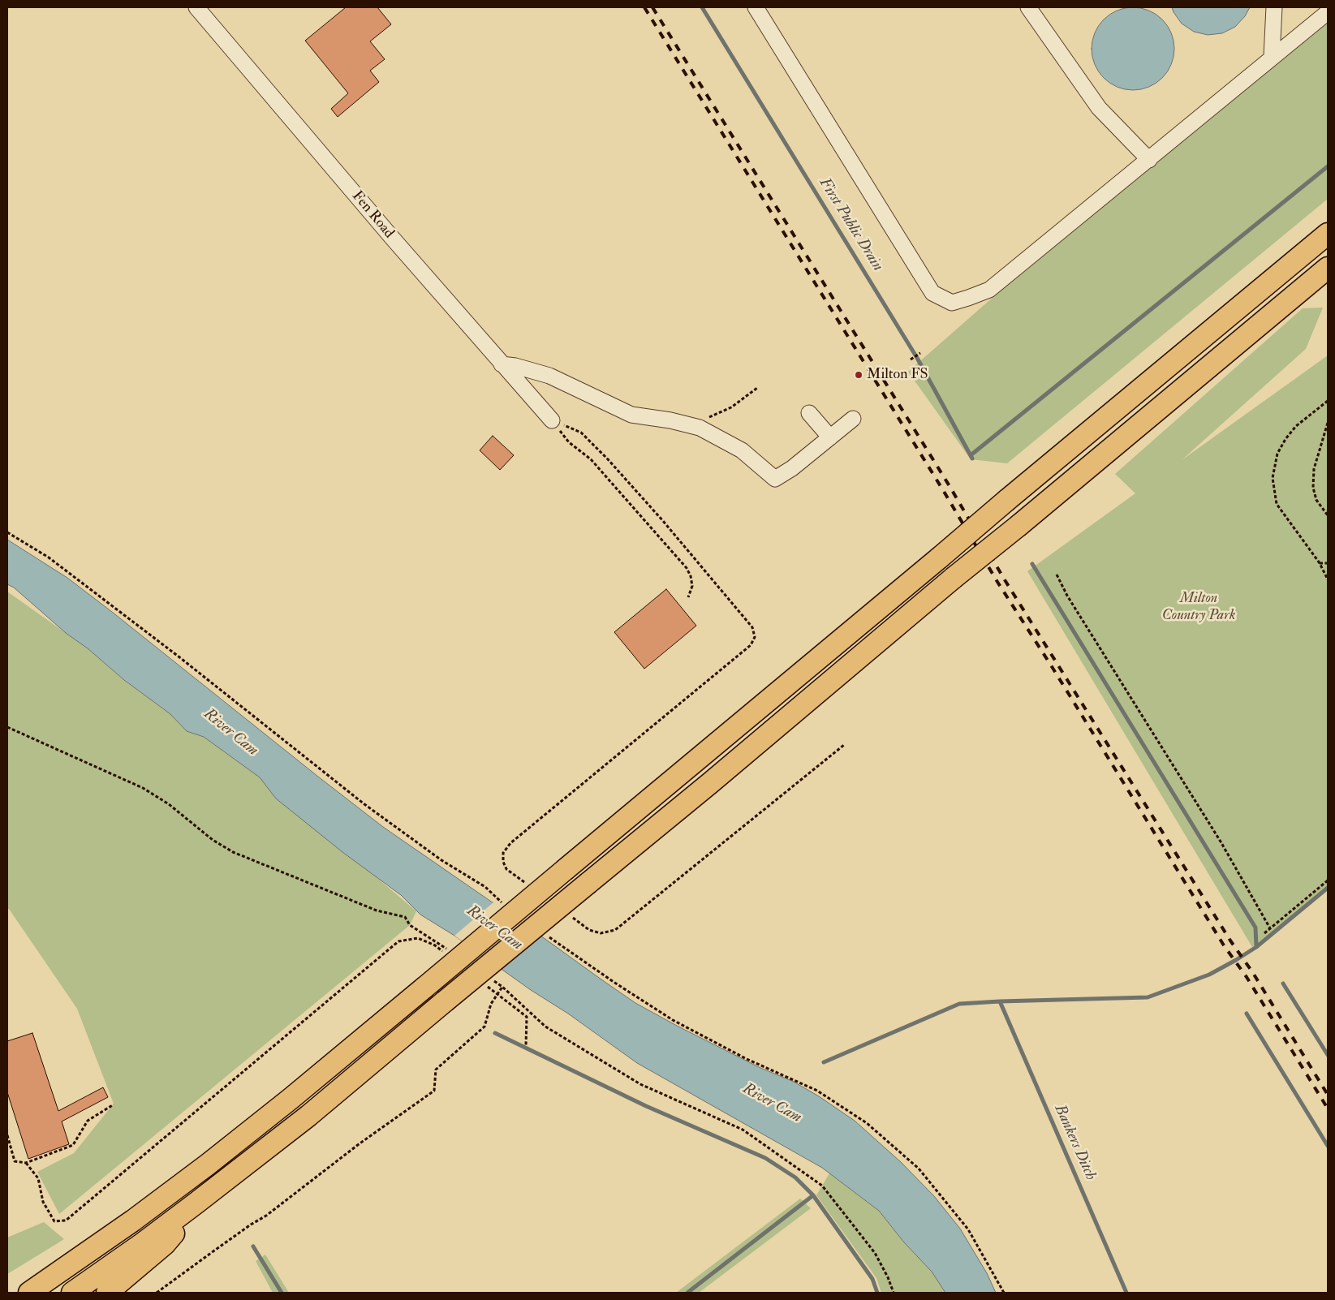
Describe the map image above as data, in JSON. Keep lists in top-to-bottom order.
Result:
{
  "streets": {
    "street": ["Fen Road"]
  },
  "water": ["First Public Drain", "River Cam", "Bankers Ditch"],
  "parks": ["Milton Country Park"],
  "places": ["Milton FS"]
}
